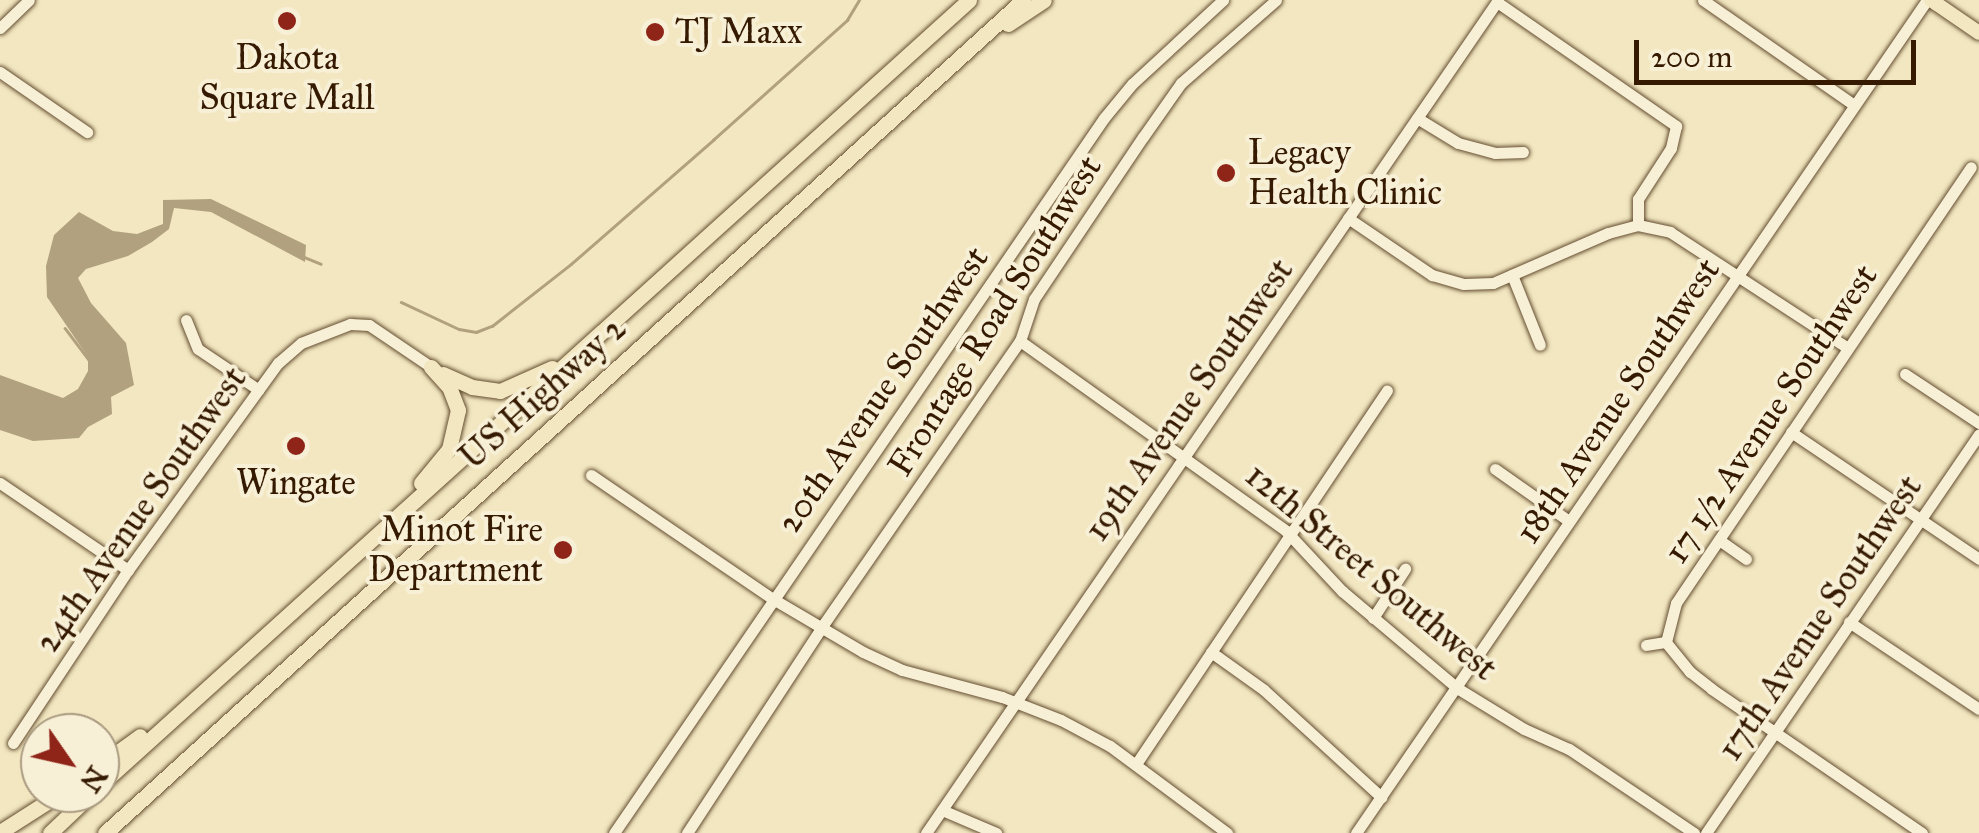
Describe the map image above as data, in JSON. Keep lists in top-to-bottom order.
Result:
{
  "streets": {
    "highway": ["US Highway 2"],
    "street": [
      "Frontage Road Southwest",
      "20th Avenue Southwest",
      "19th Avenue Southwest",
      "18th Avenue Southwest",
      "17 1/2 Avenue Southwest",
      "24th Avenue Southwest",
      "12th Street Southwest",
      "17th Avenue Southwest"
    ]
  },
  "crossings": [
    ["Frontage Road Southwest", "12th Street Southwest"],
    ["19th Avenue Southwest", "12th Street Southwest"],
    ["18th Avenue Southwest", "12th Street Southwest"]
  ],
  "places": [
    "Dakota Square Mall",
    "TJ Maxx",
    "Legacy Health Clinic",
    "Wingate",
    "Minot Fire Department"
  ],
  "scale_bar": "200 m",
  "north": "bottom right"
}
